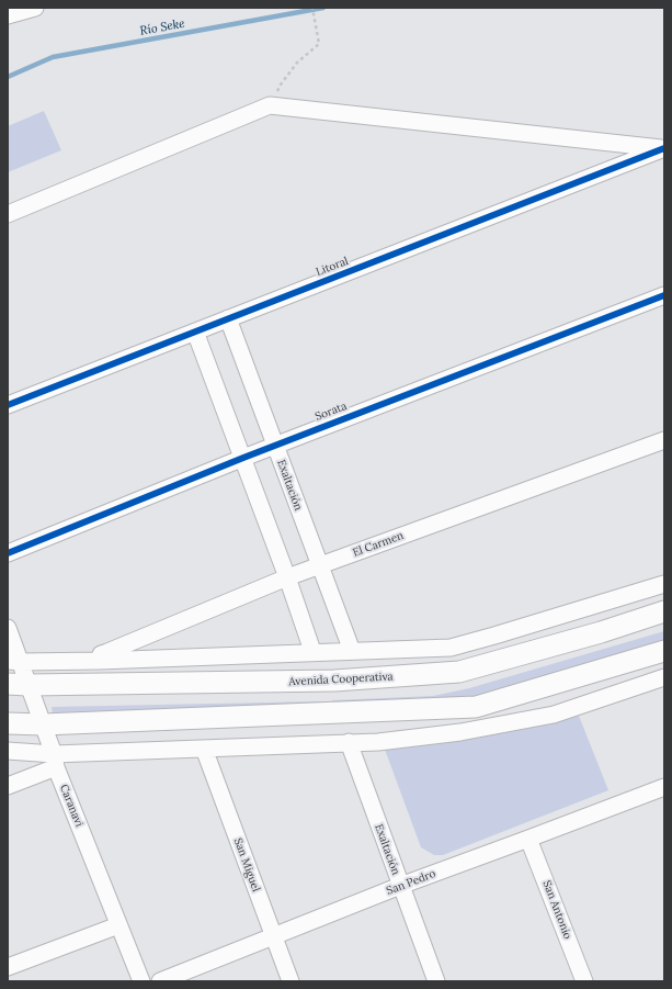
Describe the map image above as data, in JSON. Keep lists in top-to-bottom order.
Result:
{
  "streets": {
    "street": [
      "Litoral",
      "Sorata",
      "Exaltación",
      "El Carmen",
      "Avenida Cooperativa",
      "Caranavi",
      "San Miguel",
      "San Pedro",
      "San Antonio"
    ]
  },
  "crossings": [
    ["Litoral", "Exaltación"],
    ["Sorata", "Exaltación"],
    ["Exaltación", "El Carmen"],
    ["Exaltación", "San Pedro"],
    ["Avenida Cooperativa", "Caranavi"],
    ["San Miguel", "San Pedro"],
    ["San Pedro", "San Antonio"]
  ],
  "water": ["Río Seke"]
}
